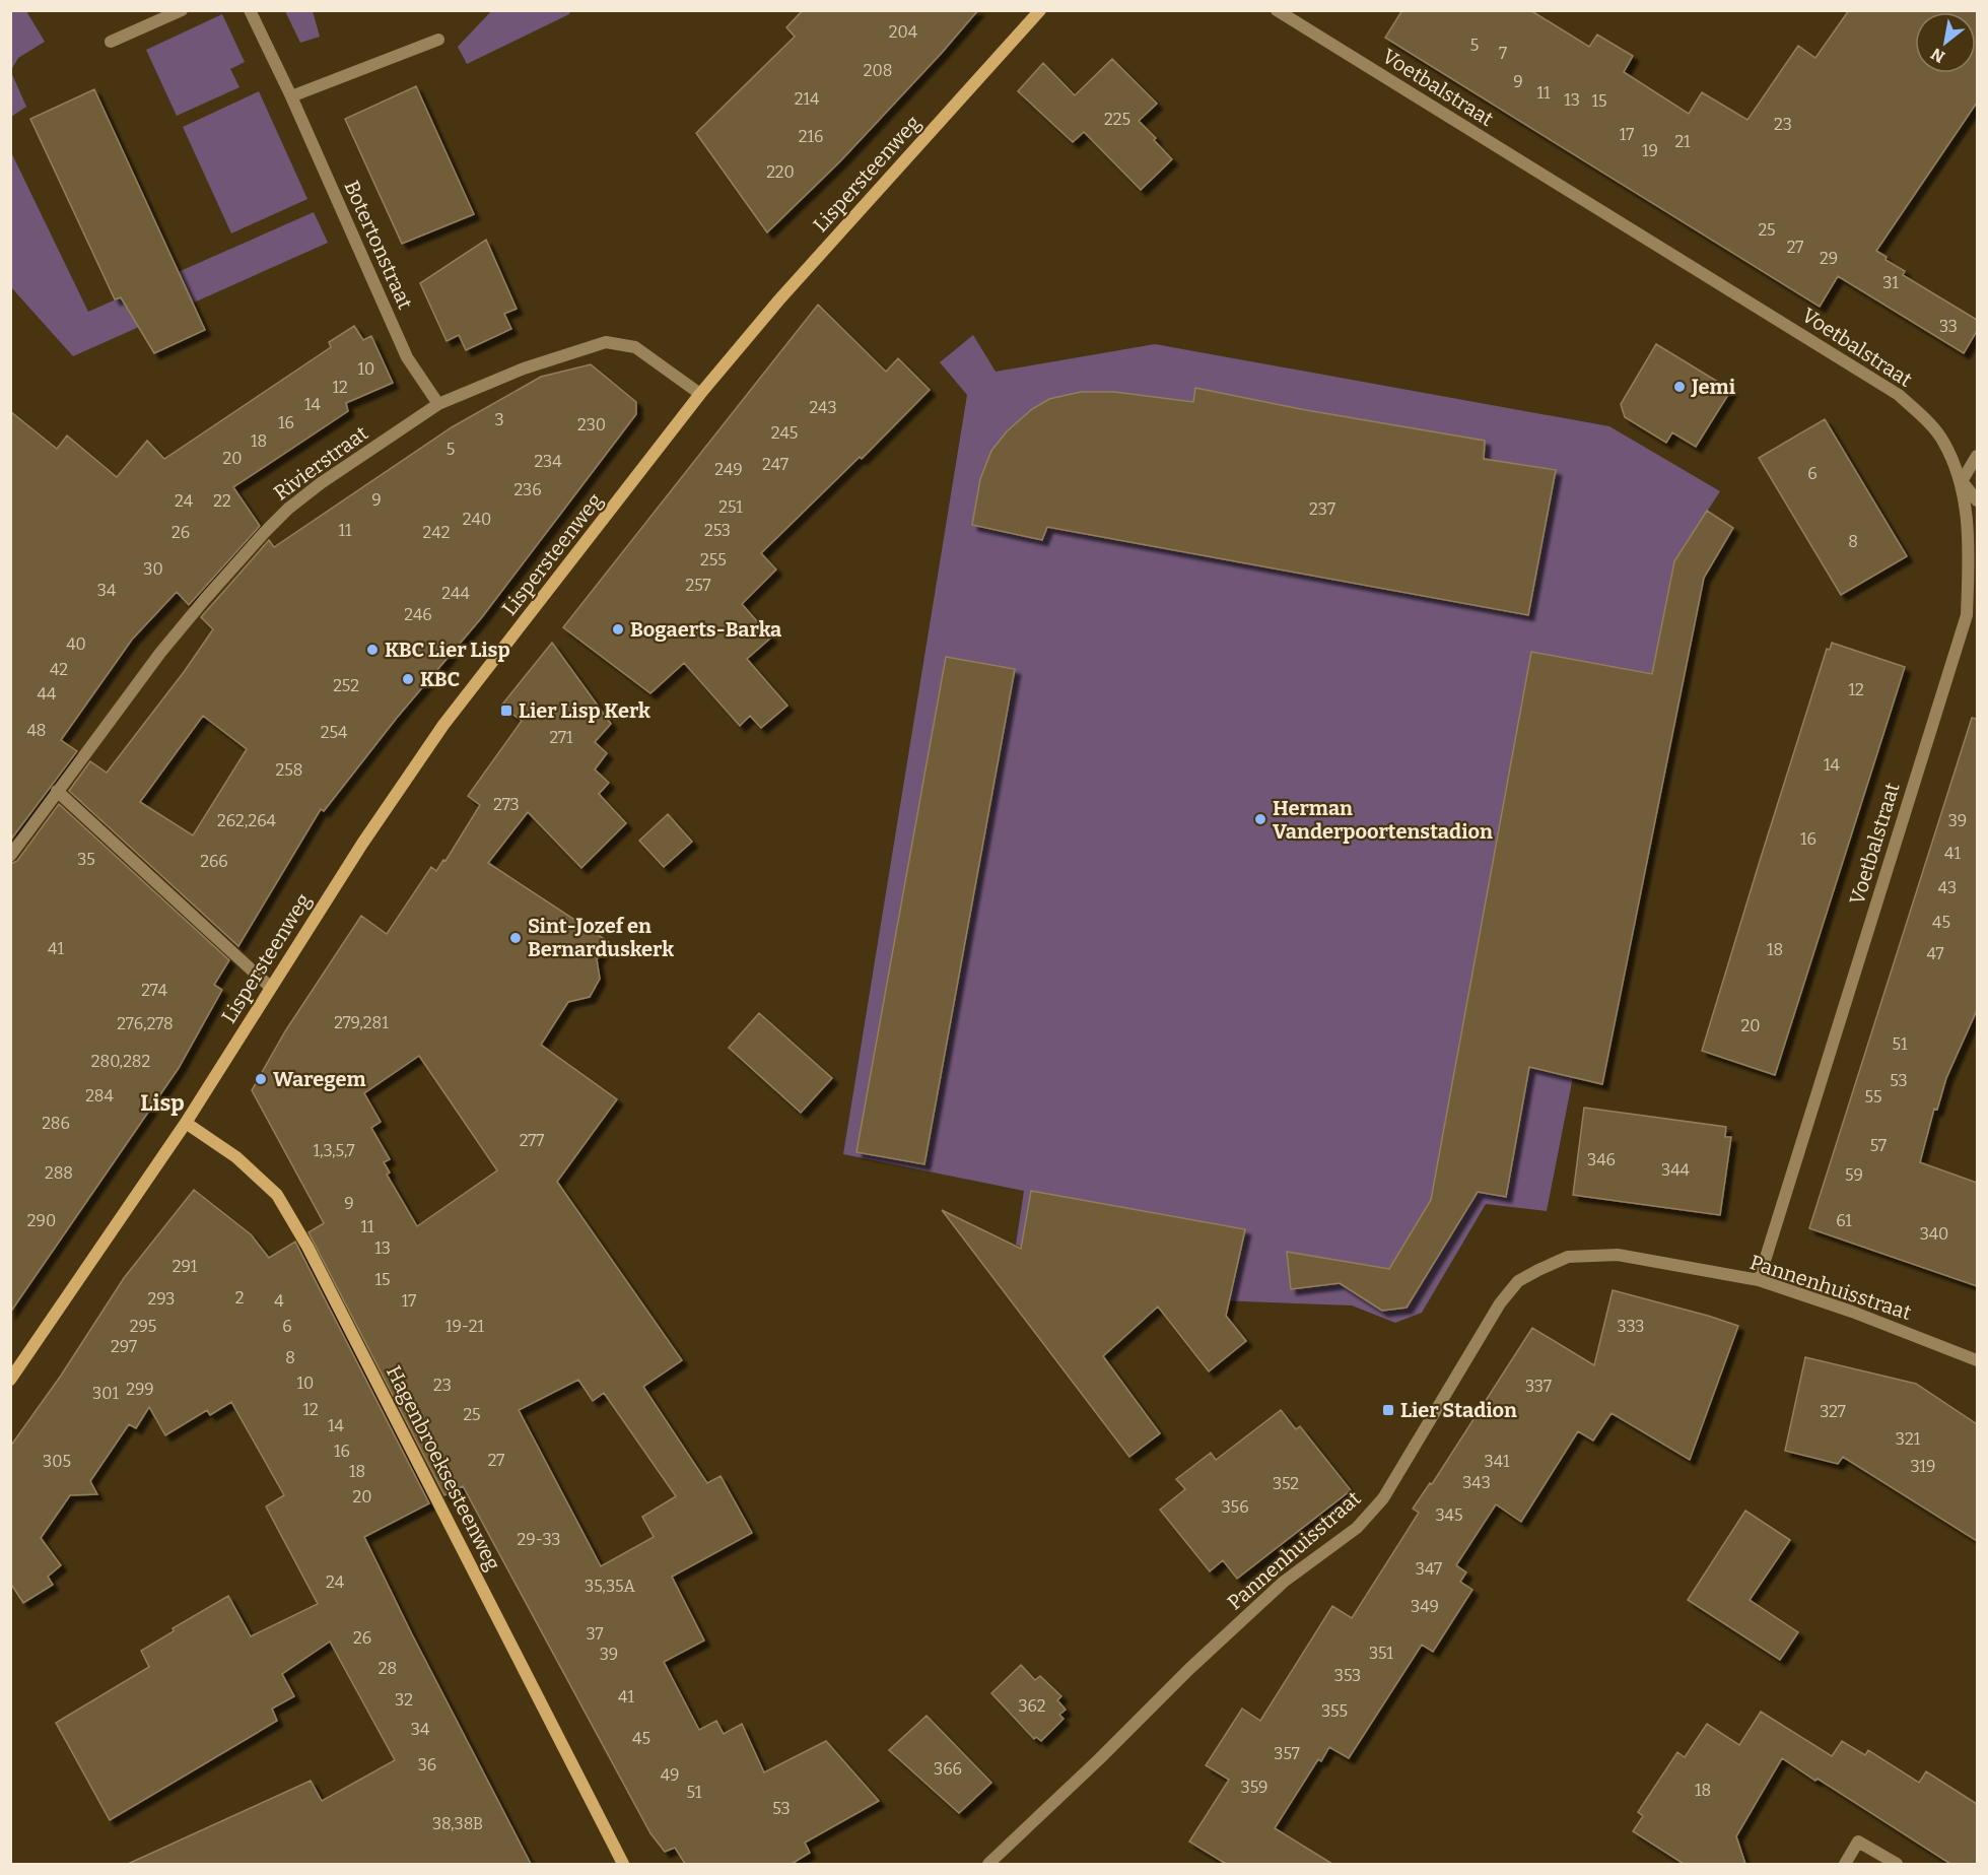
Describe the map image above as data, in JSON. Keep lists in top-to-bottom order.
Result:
{
  "streets": {
    "street": [
      "Voetbalstraat",
      "Lispersteenweg",
      "Botertonstraat",
      "Rivierstraat",
      "Pannenhuisstraat",
      "Hagenbroeksesteenweg"
    ]
  },
  "crossings": [
    ["Voetbalstraat", "Pannenhuisstraat"],
    ["Lispersteenweg", "Rivierstraat"],
    ["Lispersteenweg", "Hagenbroeksesteenweg"],
    ["Botertonstraat", "Rivierstraat"]
  ],
  "districts": ["Lisp"],
  "places": {
    "other": [
      "Jemi",
      "Bogaerts-Barka",
      "KBC Lier Lisp",
      "KBC",
      "Herman Vanderpoortenstadion",
      "Sint-Jozef en Bernarduskerk",
      "Waregem"
    ],
    "transit": ["Lier Lisp Kerk", "Lier Stadion"]
  },
  "house_numbers": [
    "204",
    "5",
    "7",
    "208",
    "9",
    "11",
    "214",
    "13",
    "15",
    "225",
    "23",
    "17",
    "216",
    "21",
    "19",
    "220",
    "25",
    "27",
    "29",
    "31",
    "33",
    "10",
    "12",
    "14",
    "243",
    "3",
    "16",
    "230",
    "245",
    "18",
    "5",
    "20",
    "234",
    "247",
    "249",
    "6",
    "236",
    "9",
    "24",
    "22",
    "251",
    "237",
    "240",
    "11",
    "253",
    "26",
    "242",
    "8",
    "255",
    "30",
    "257",
    "34",
    "244",
    "246",
    "40",
    "42",
    "252",
    "12",
    "44",
    "48",
    "254",
    "271",
    "14",
    "258",
    "273",
    "262,264",
    "39",
    "16",
    "41",
    "35",
    "266",
    "43",
    "45",
    "41",
    "18",
    "47",
    "274",
    "279,281",
    "276,278",
    "20",
    "51",
    "280,282",
    "53",
    "284",
    "55",
    "286",
    "277",
    "57",
    "1,3,5,7",
    "346",
    "344",
    "288",
    "59",
    "9",
    "290",
    "61",
    "11",
    "340",
    "13",
    "291",
    "15",
    "2",
    "293",
    "4",
    "17",
    "295",
    "6",
    "19-21",
    "333",
    "297",
    "8",
    "10",
    "23",
    "337",
    "299",
    "301",
    "12",
    "327",
    "25",
    "14",
    "321",
    "16",
    "27",
    "305",
    "341",
    "319",
    "18",
    "343",
    "352",
    "20",
    "356",
    "345",
    "29-33",
    "347",
    "24",
    "35,35A",
    "349",
    "37",
    "26",
    "351",
    "39",
    "28",
    "353",
    "41",
    "32",
    "362",
    "355",
    "34",
    "45",
    "357",
    "36",
    "366",
    "49",
    "359",
    "18",
    "51",
    "53",
    "38,38B"
  ],
  "north": "bottom left"
}
